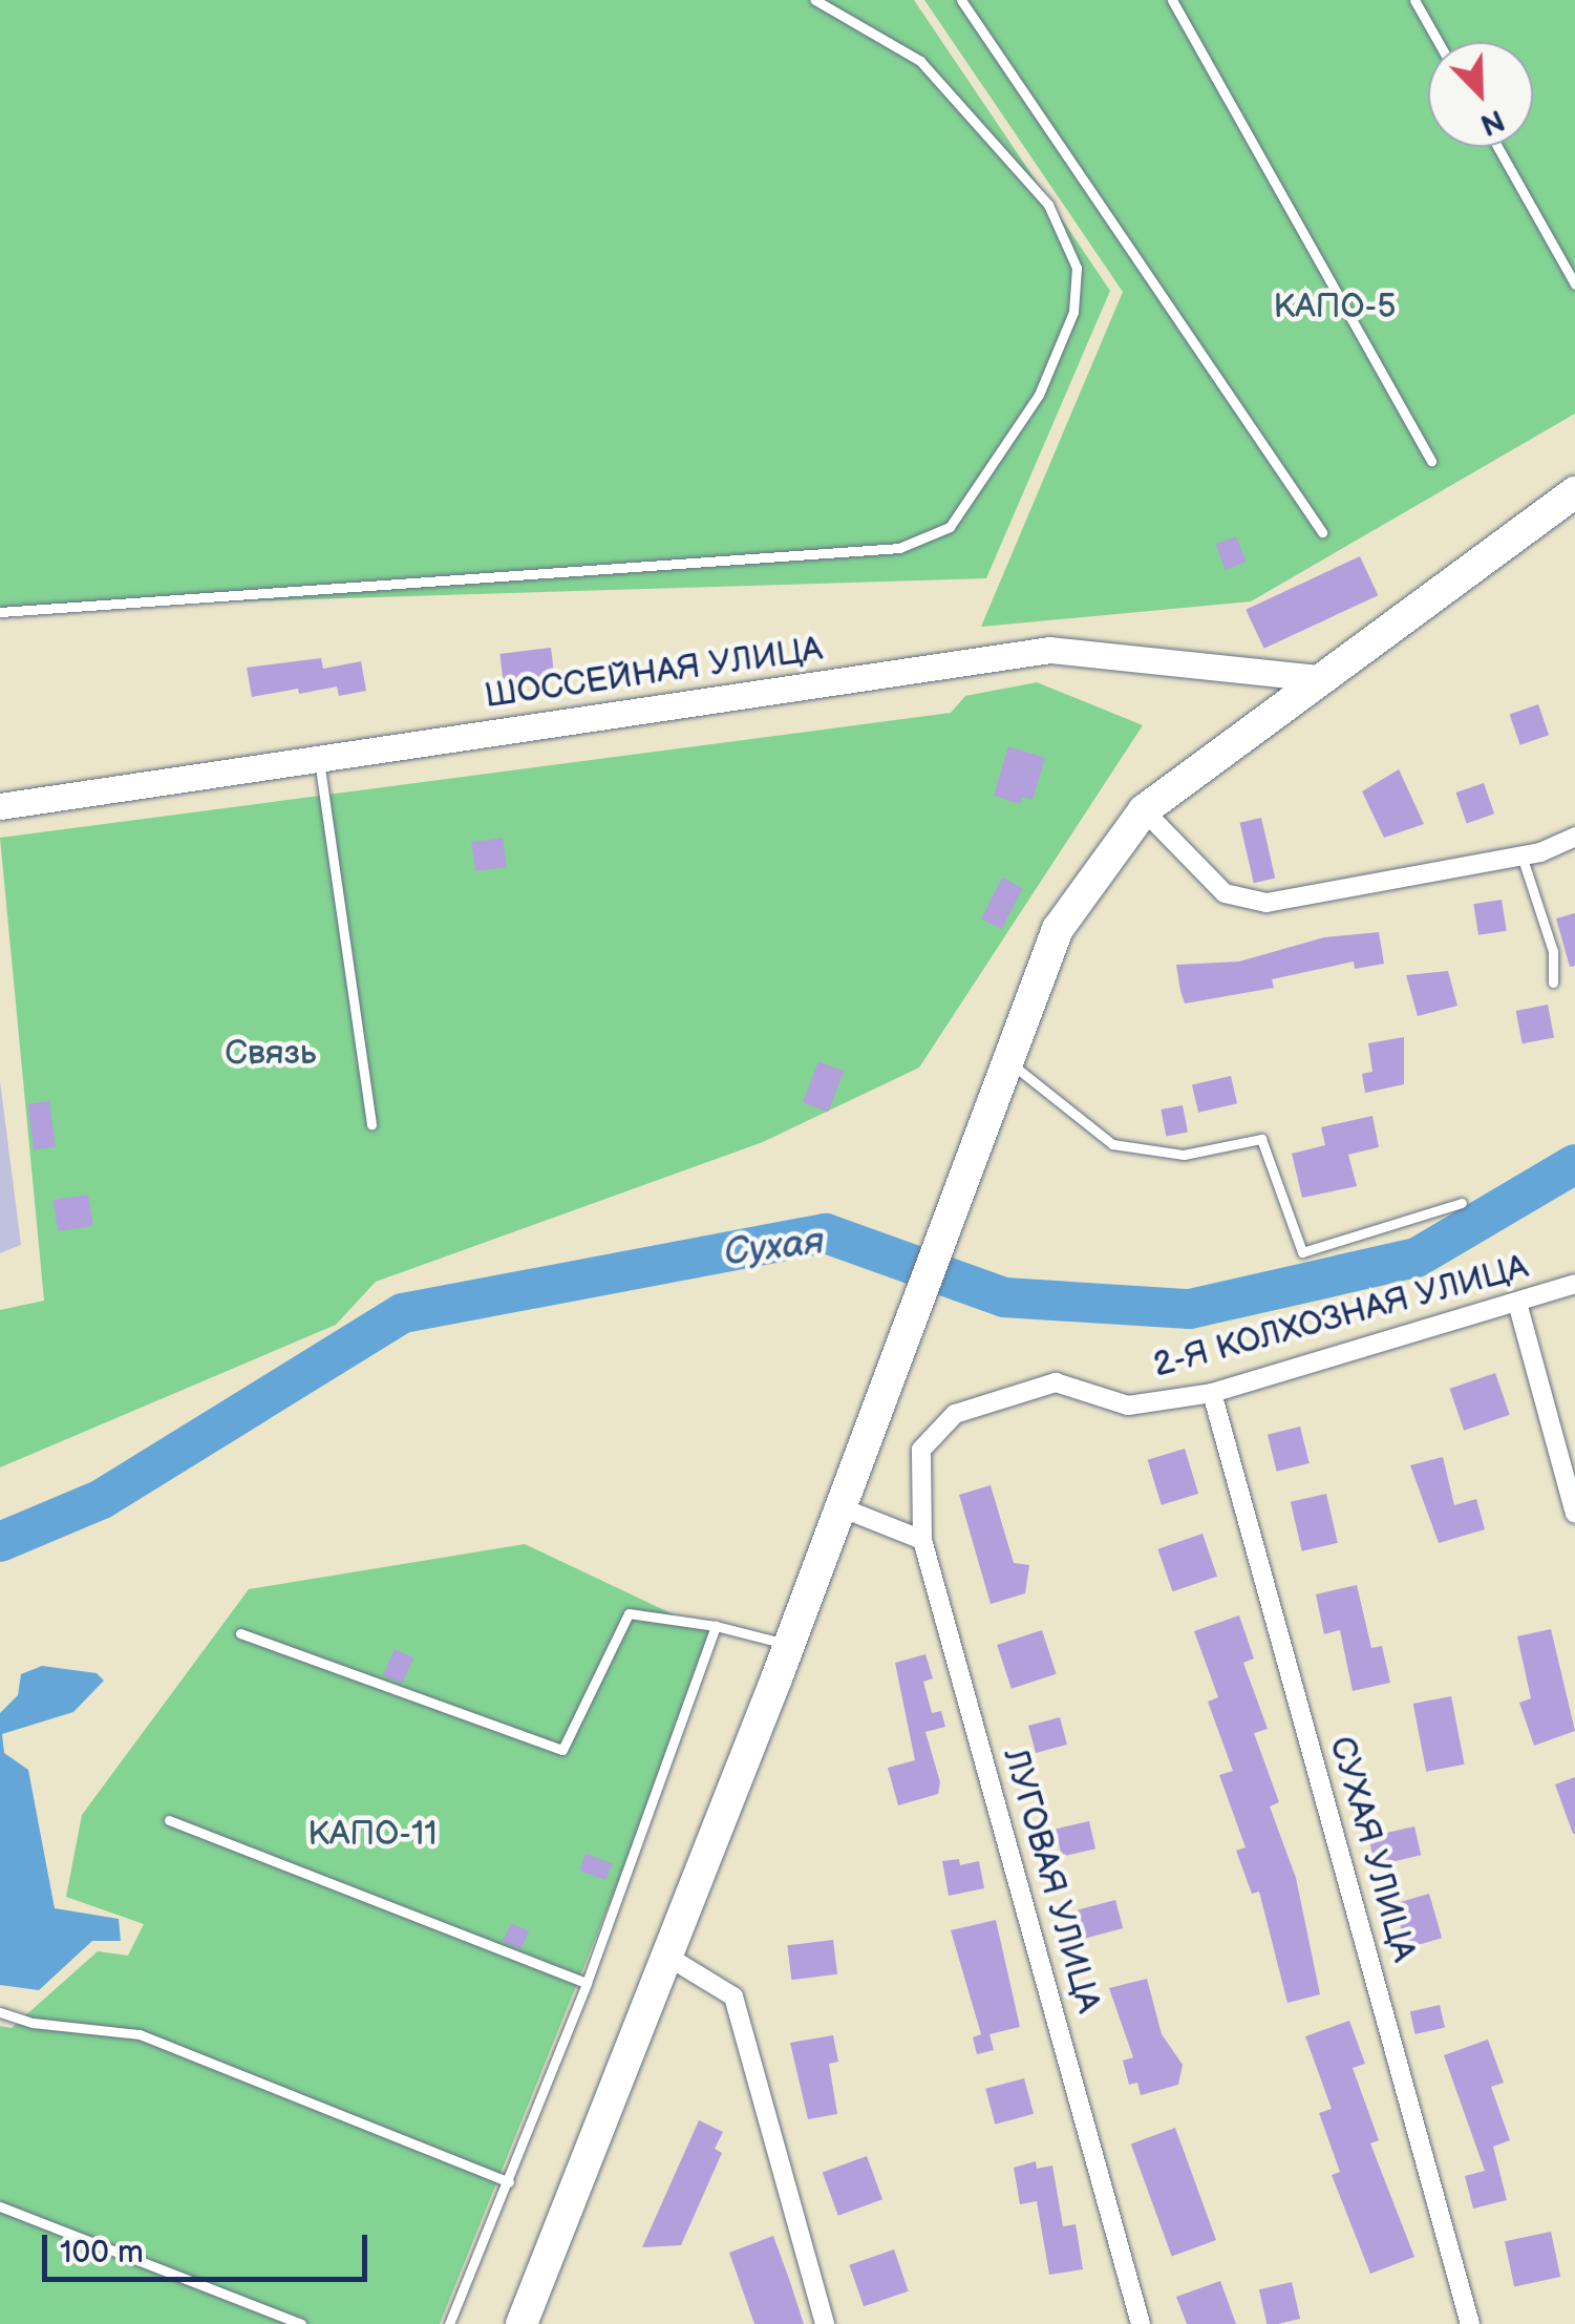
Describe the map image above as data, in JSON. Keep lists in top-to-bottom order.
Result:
{
  "streets": {
    "street": [
      "ШОССЕЙНАЯ УЛИЦА",
      "2-Я КОЛХОЗНАЯ УЛИЦА",
      "СУХАЯ УЛИЦА",
      "ЛУГОВАЯ УЛИЦА"
    ]
  },
  "crossings": [
    ["2-Я КОЛХОЗНАЯ УЛИЦА", "СУХАЯ УЛИЦА"],
    ["2-Я КОЛХОЗНАЯ УЛИЦА", "ЛУГОВАЯ УЛИЦА"]
  ],
  "water": ["Сухая"],
  "parks": ["КАПО-5", "Связь", "КАПО-11"],
  "scale_bar": "100 m",
  "north": "bottom right"
}
